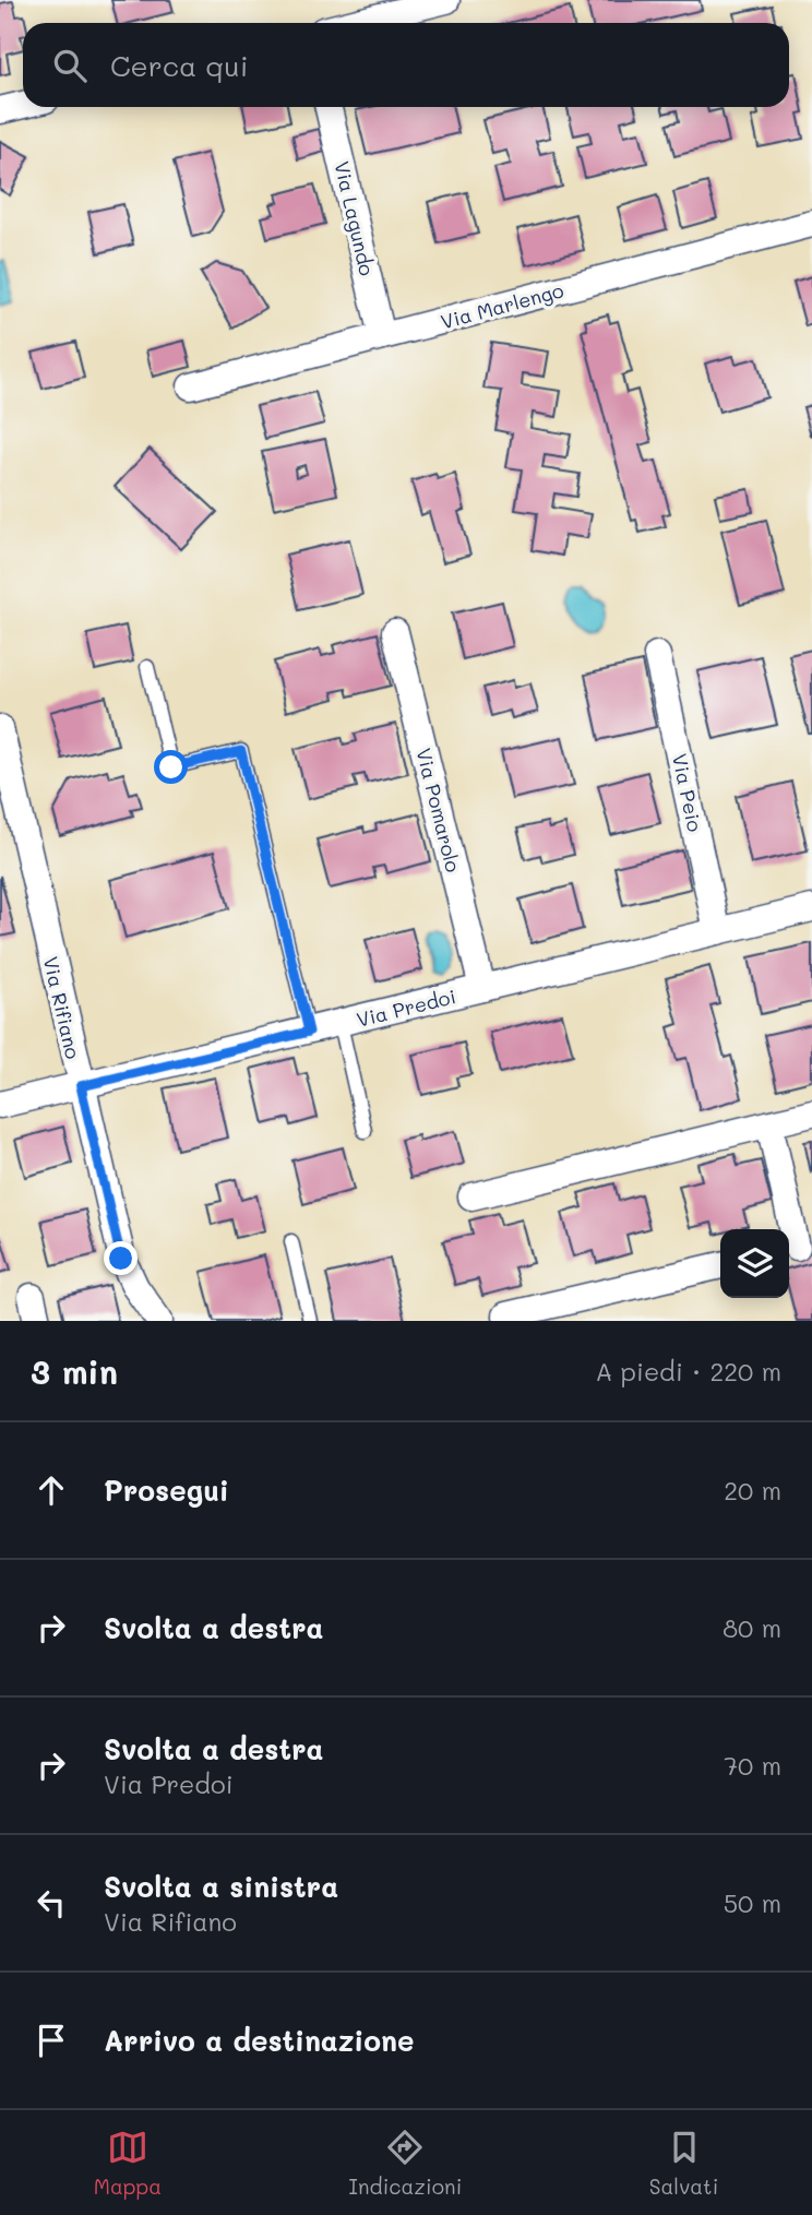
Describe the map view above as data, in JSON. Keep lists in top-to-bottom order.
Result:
{
  "streets": {
    "street": [
      "Via Lagundo",
      "Via Marlengo",
      "Via Peio",
      "Via Pomarolo",
      "Via Rifiano",
      "Via Predoi"
    ]
  },
  "crossings": [
    ["Via Lagundo", "Via Marlengo"],
    ["Via Peio", "Via Predoi"],
    ["Via Pomarolo", "Via Predoi"],
    ["Via Rifiano", "Via Predoi"]
  ],
  "page": {
    "search": "Cerca qui",
    "heading": ["3 min", "A piedi · 220 m"],
    "list": [
      ["Prosegui", "20 m"],
      ["Svolta a destra", "80 m"],
      ["Svolta a destra", "Via Predoi", "70 m"],
      ["Svolta a sinistra", "Via Rifiano", "50 m"],
      "Arrivo a destinazione"
    ],
    "nav": ["Mappa", "Indicazioni", "Salvati"]
  }
}
